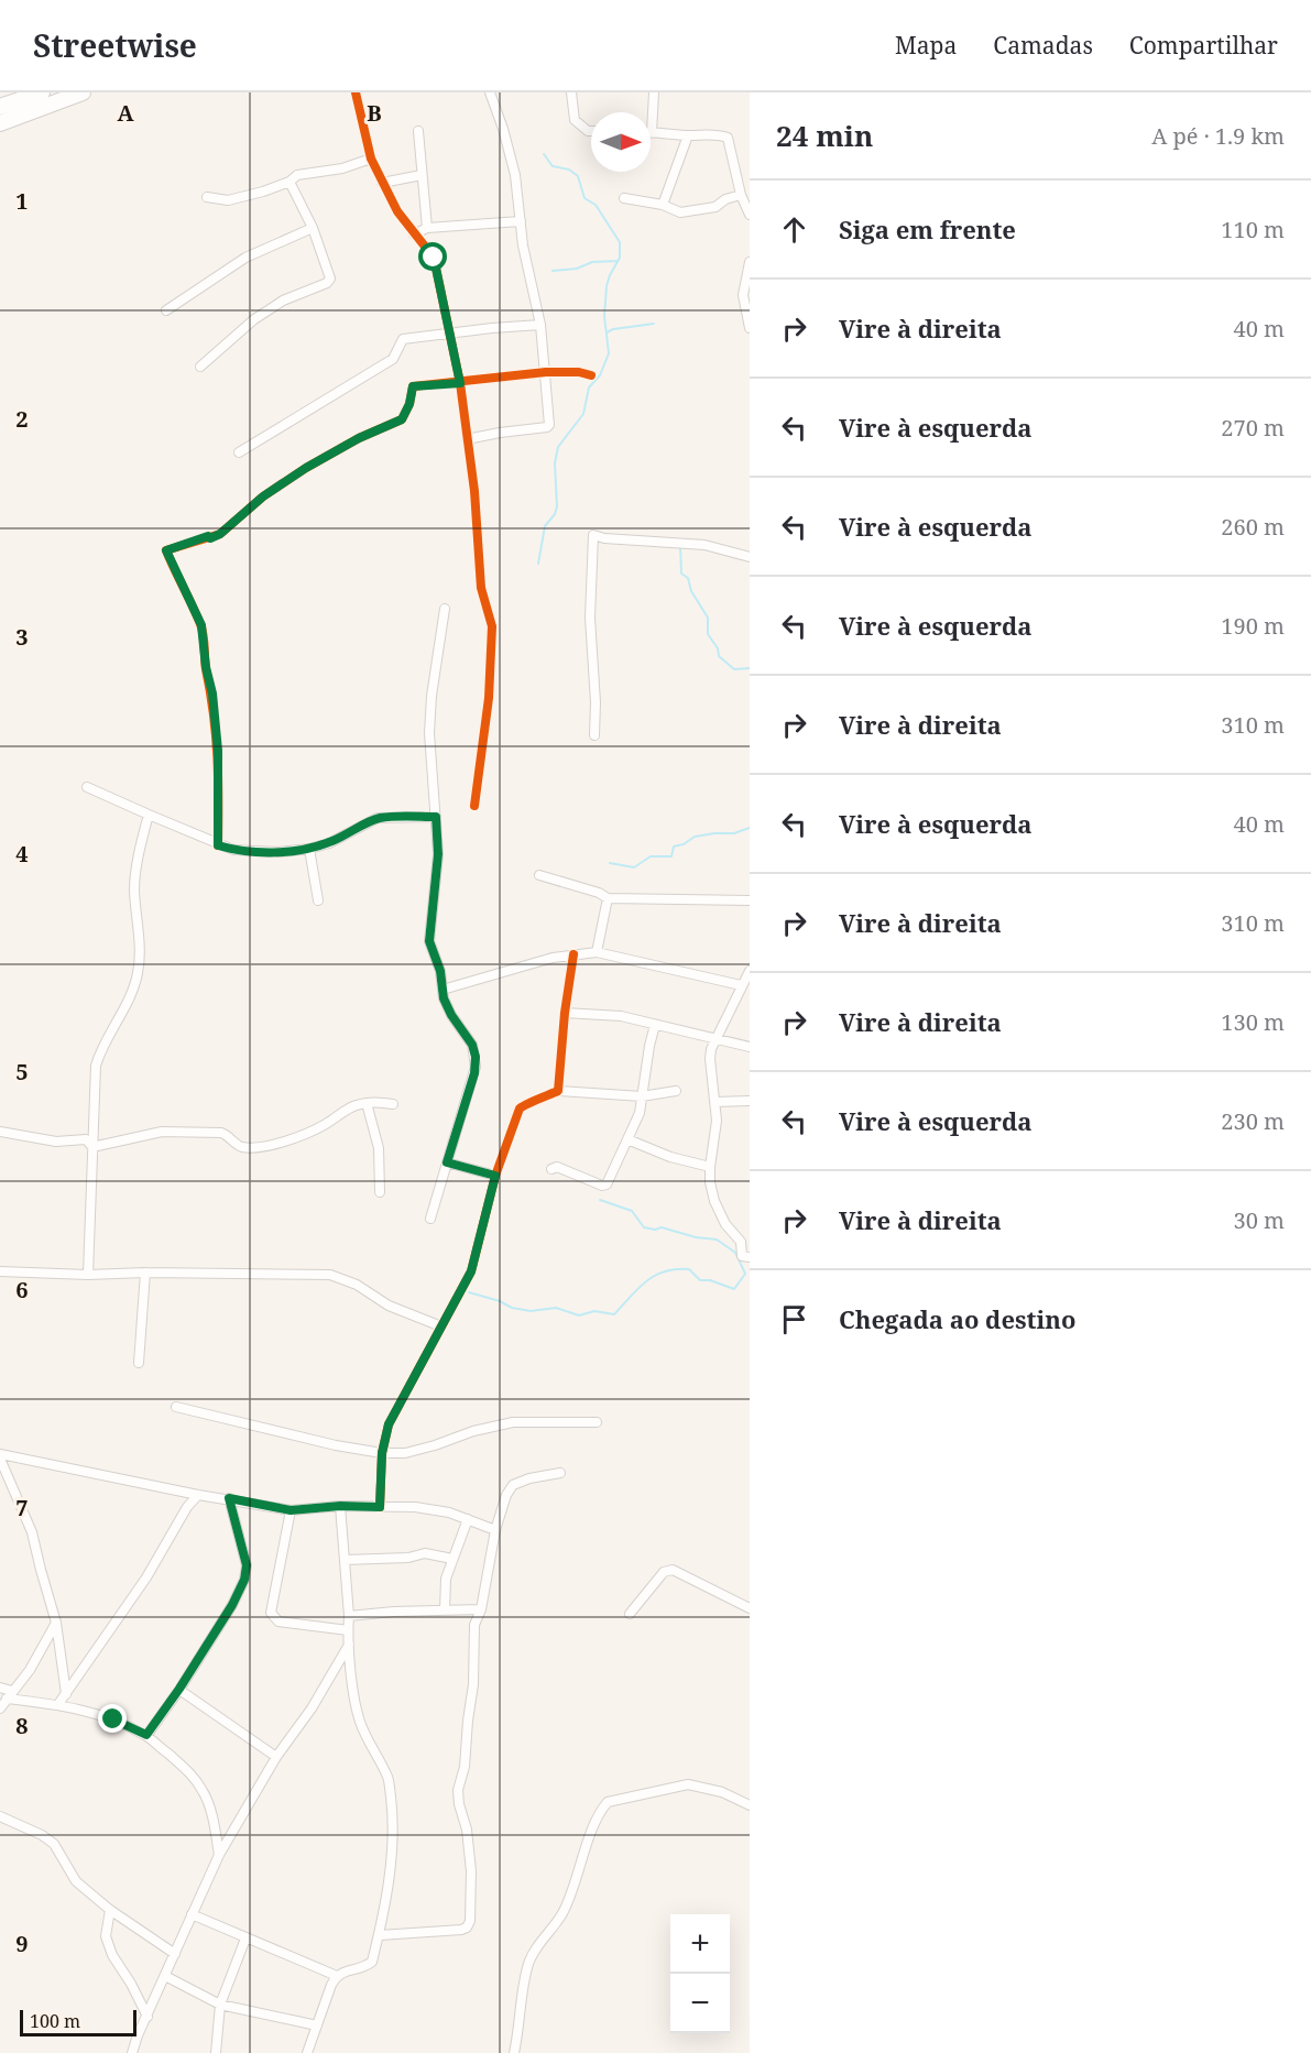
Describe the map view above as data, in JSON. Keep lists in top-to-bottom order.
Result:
{
  "scale_bar": "100 m",
  "north": "right",
  "page": {
    "header": "Streetwise",
    "nav": ["Mapa", "Camadas", "Compartilhar"],
    "heading": ["24 min", "A pé · 1.9 km"],
    "list": [
      ["Siga em frente", "110 m"],
      ["Vire à direita", "40 m"],
      ["Vire à esquerda", "270 m"],
      ["Vire à esquerda", "260 m"],
      ["Vire à esquerda", "190 m"],
      ["Vire à direita", "310 m"],
      ["Vire à esquerda", "40 m"],
      ["Vire à direita", "310 m"],
      ["Vire à direita", "130 m"],
      ["Vire à esquerda", "230 m"],
      ["Vire à direita", "30 m"],
      "Chegada ao destino"
    ],
    "map_buttons": ["+", "−"],
    "scale": "100 m"
  },
  "grid": {
    "columns": ["A", "B"],
    "rows": [
      "1",
      "2",
      "3",
      "4",
      "5",
      "6",
      "7",
      "8",
      "9"
    ]
  }
}
